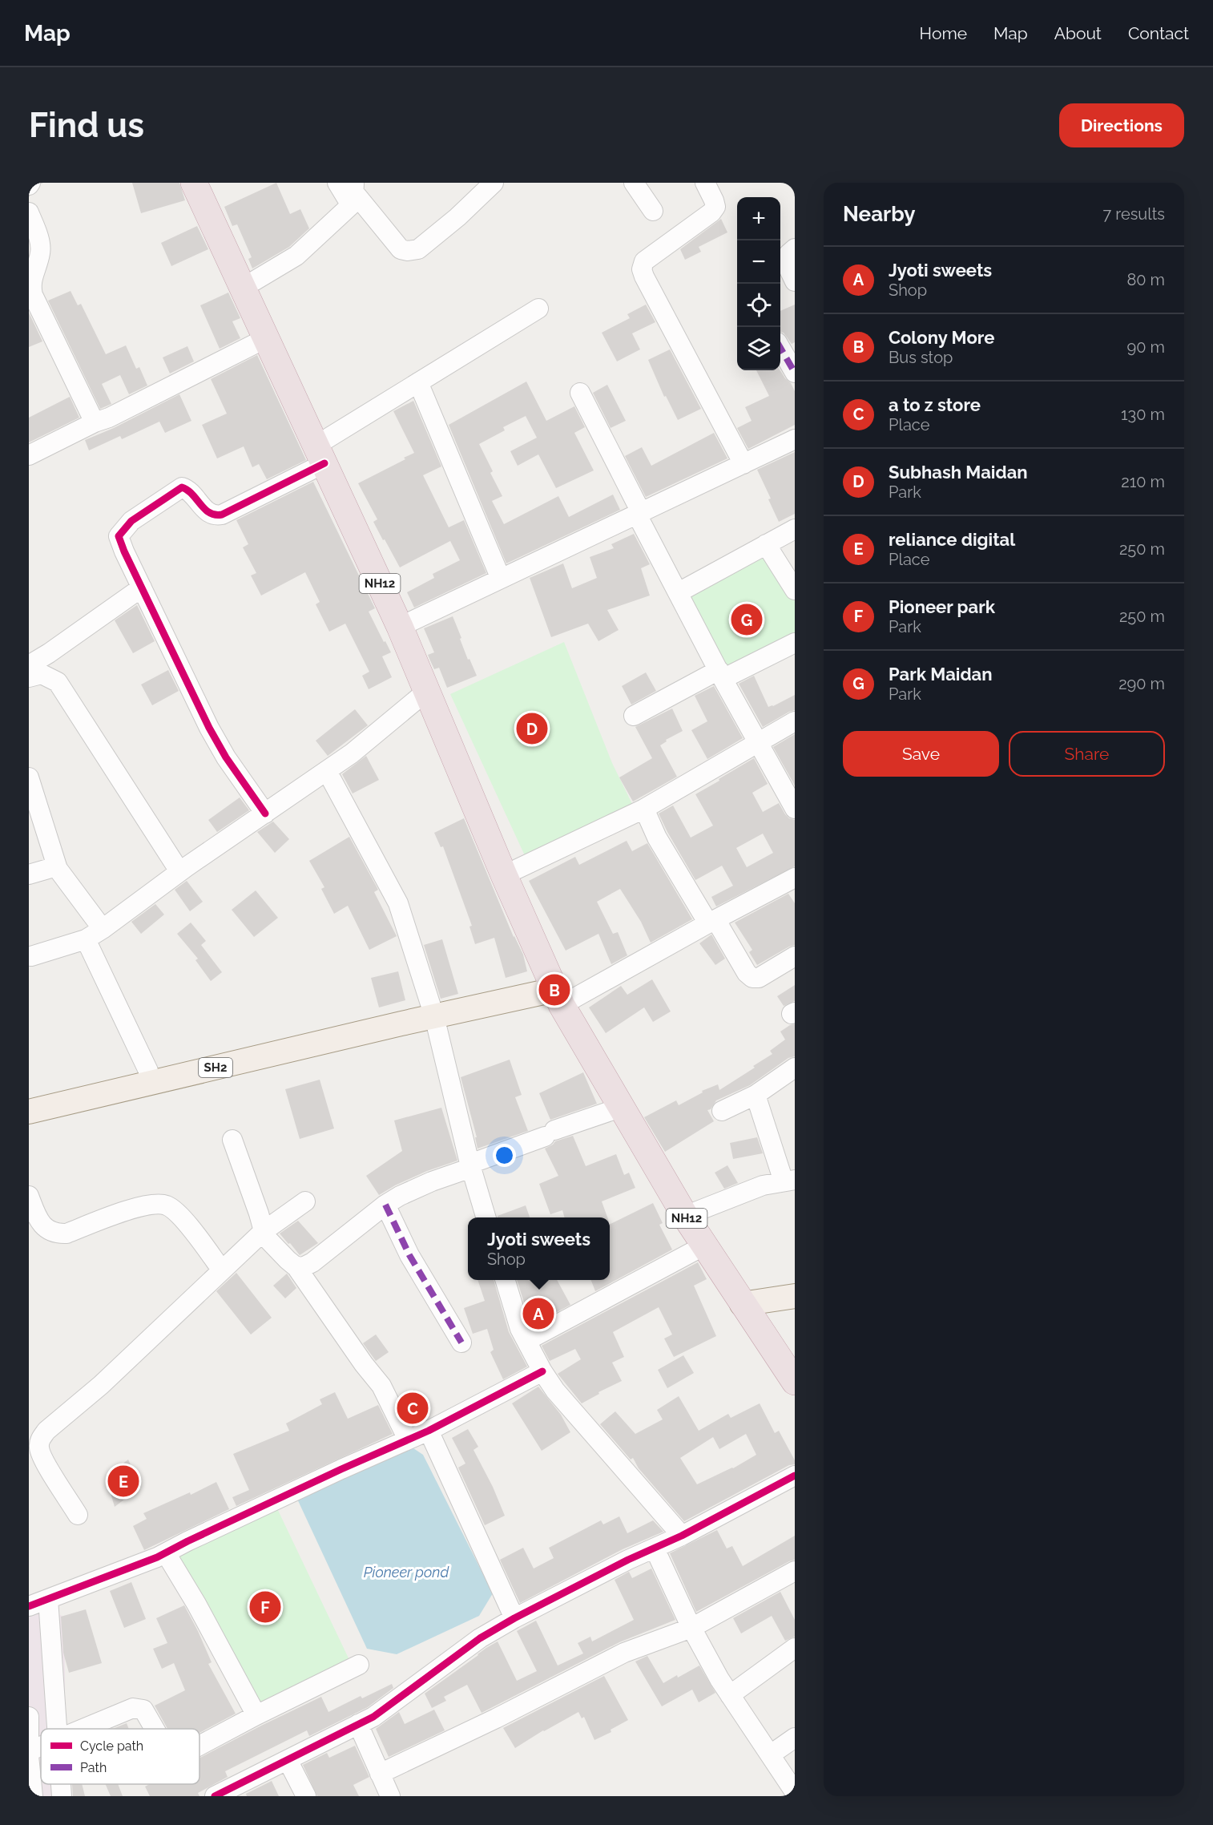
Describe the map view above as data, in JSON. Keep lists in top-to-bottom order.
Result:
{
  "streets": {
    "highway": ["NH12"],
    "main road": ["SH2"]
  },
  "crossings": [
    ["NH12", "SH2"]
  ],
  "water": ["Pioneer pond"],
  "legend": ["Cycle path", "Path"],
  "page": {
    "header": "Map",
    "nav": [
      "Home",
      "Map",
      "About",
      "Contact"
    ],
    "buttons": [
      "Directions",
      ["Save", "Share"]
    ],
    "title": "Find us",
    "heading": ["Nearby", "7 results"],
    "map_buttons": ["+", "−"],
    "list": [
      {
        "mark": "A",
        "name": "Jyoti sweets",
        "note": "Shop",
        "value": "80 m"
      },
      {
        "mark": "B",
        "name": "Colony More",
        "note": "Bus stop",
        "value": "90 m"
      },
      {
        "mark": "C",
        "name": "a to z store",
        "note": "Place",
        "value": "130 m"
      },
      {
        "mark": "D",
        "name": "Subhash Maidan",
        "note": "Park",
        "value": "210 m"
      },
      {
        "mark": "E",
        "name": "reliance digital",
        "note": "Place",
        "value": "250 m"
      },
      {
        "mark": "F",
        "name": "Pioneer park",
        "note": "Park",
        "value": "250 m"
      },
      {
        "mark": "G",
        "name": "Park Maidan",
        "note": "Park",
        "value": "290 m"
      }
    ],
    "pins": [
      "G",
      "D",
      "B",
      "A",
      "C",
      "E",
      "F"
    ],
    "popup": ["Jyoti sweets", "Shop"]
  }
}
